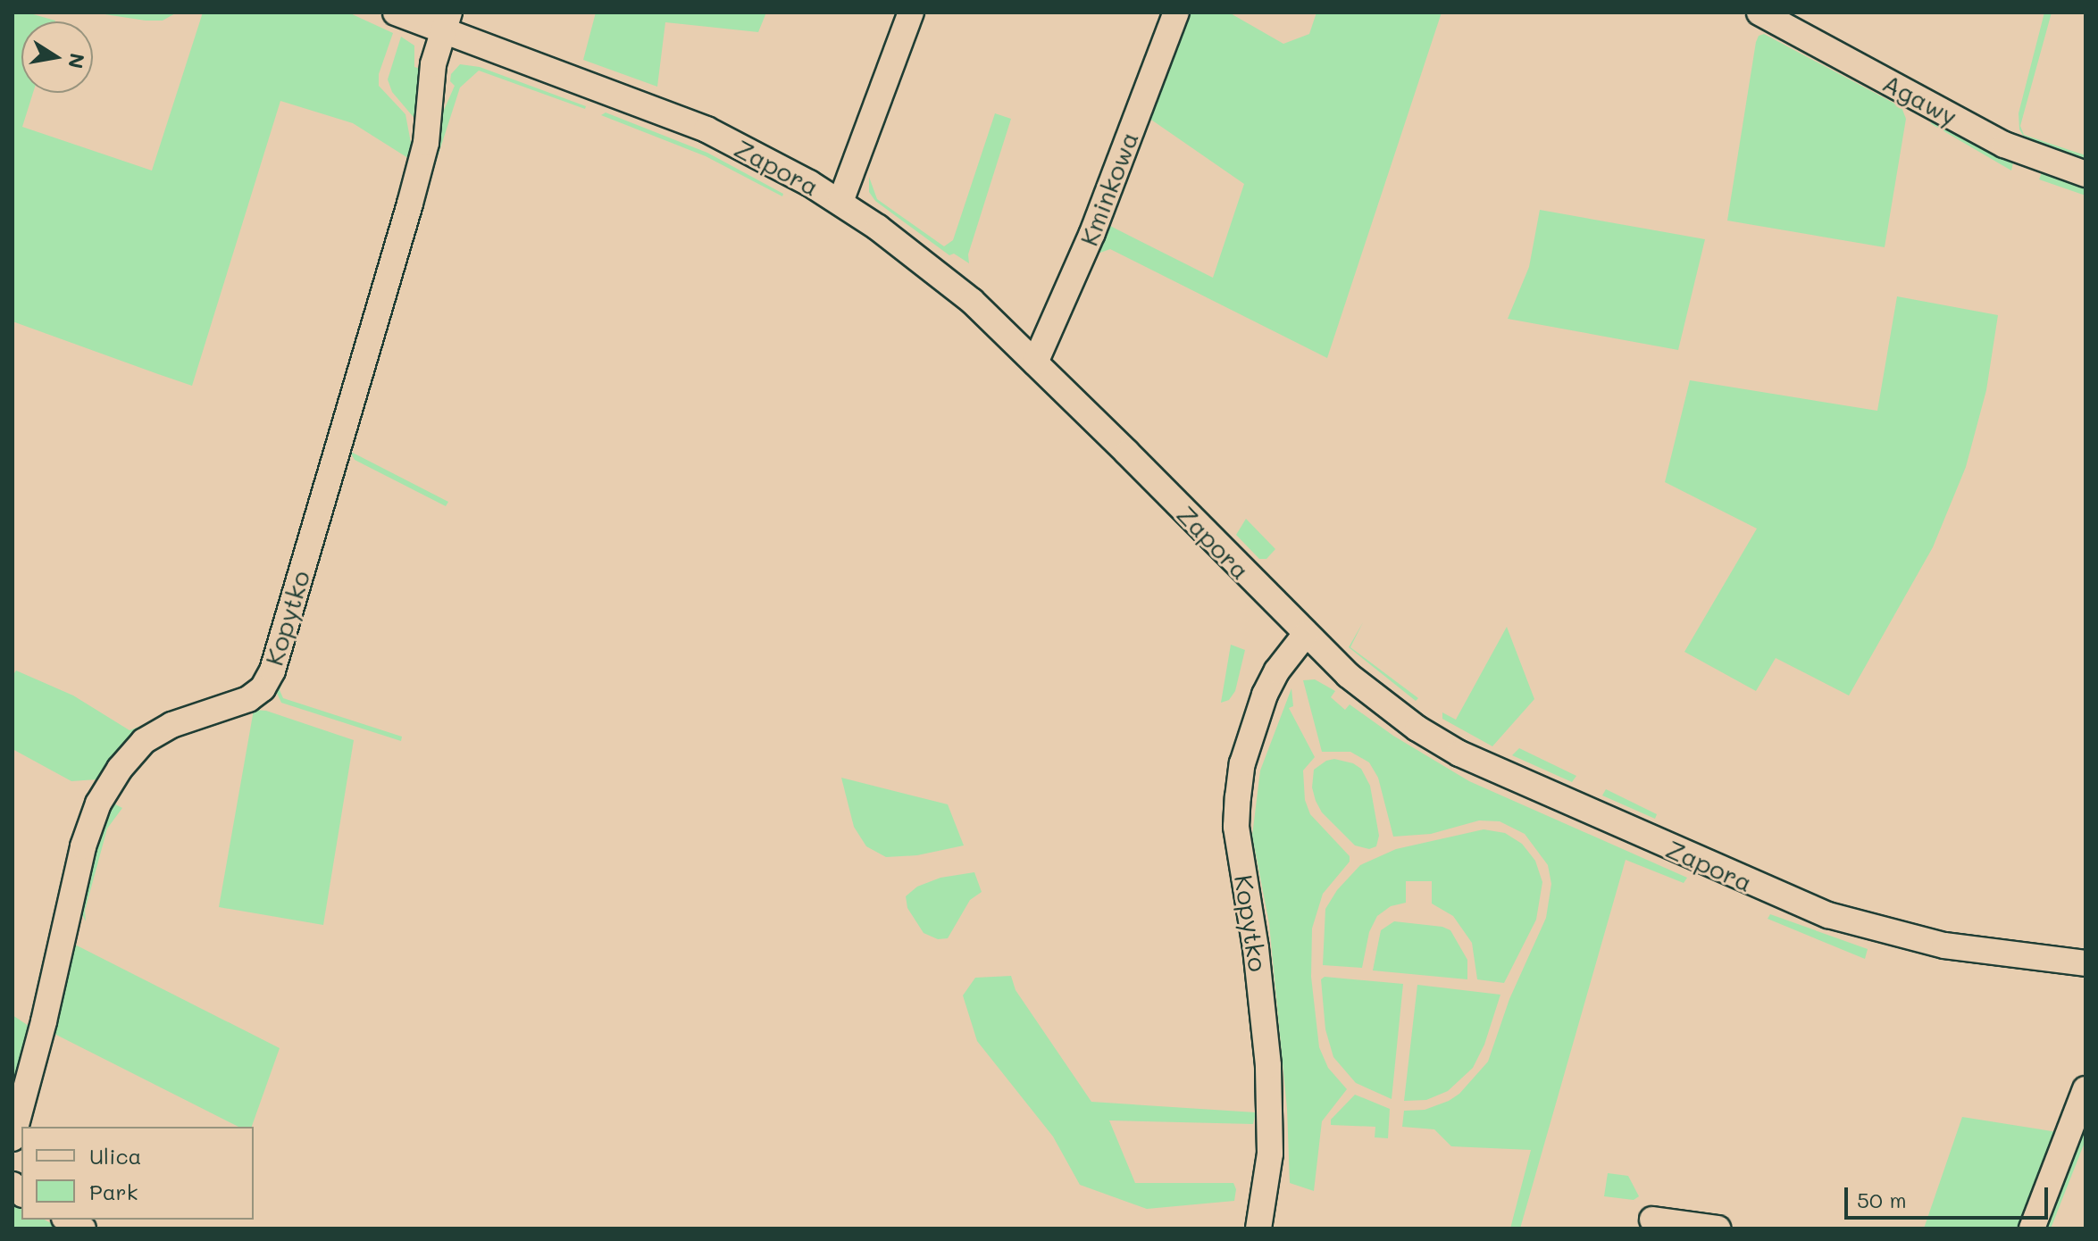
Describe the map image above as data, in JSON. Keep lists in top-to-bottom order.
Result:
{
  "streets": {
    "street": [
      "Agawy",
      "Zapora",
      "Kminkowa",
      "Kopytko"
    ]
  },
  "crossings": [
    ["Zapora", "Kminkowa"],
    ["Zapora", "Kopytko"]
  ],
  "legend": ["Ulica", "Park"],
  "scale_bar": "50 m",
  "north": "right"
}
